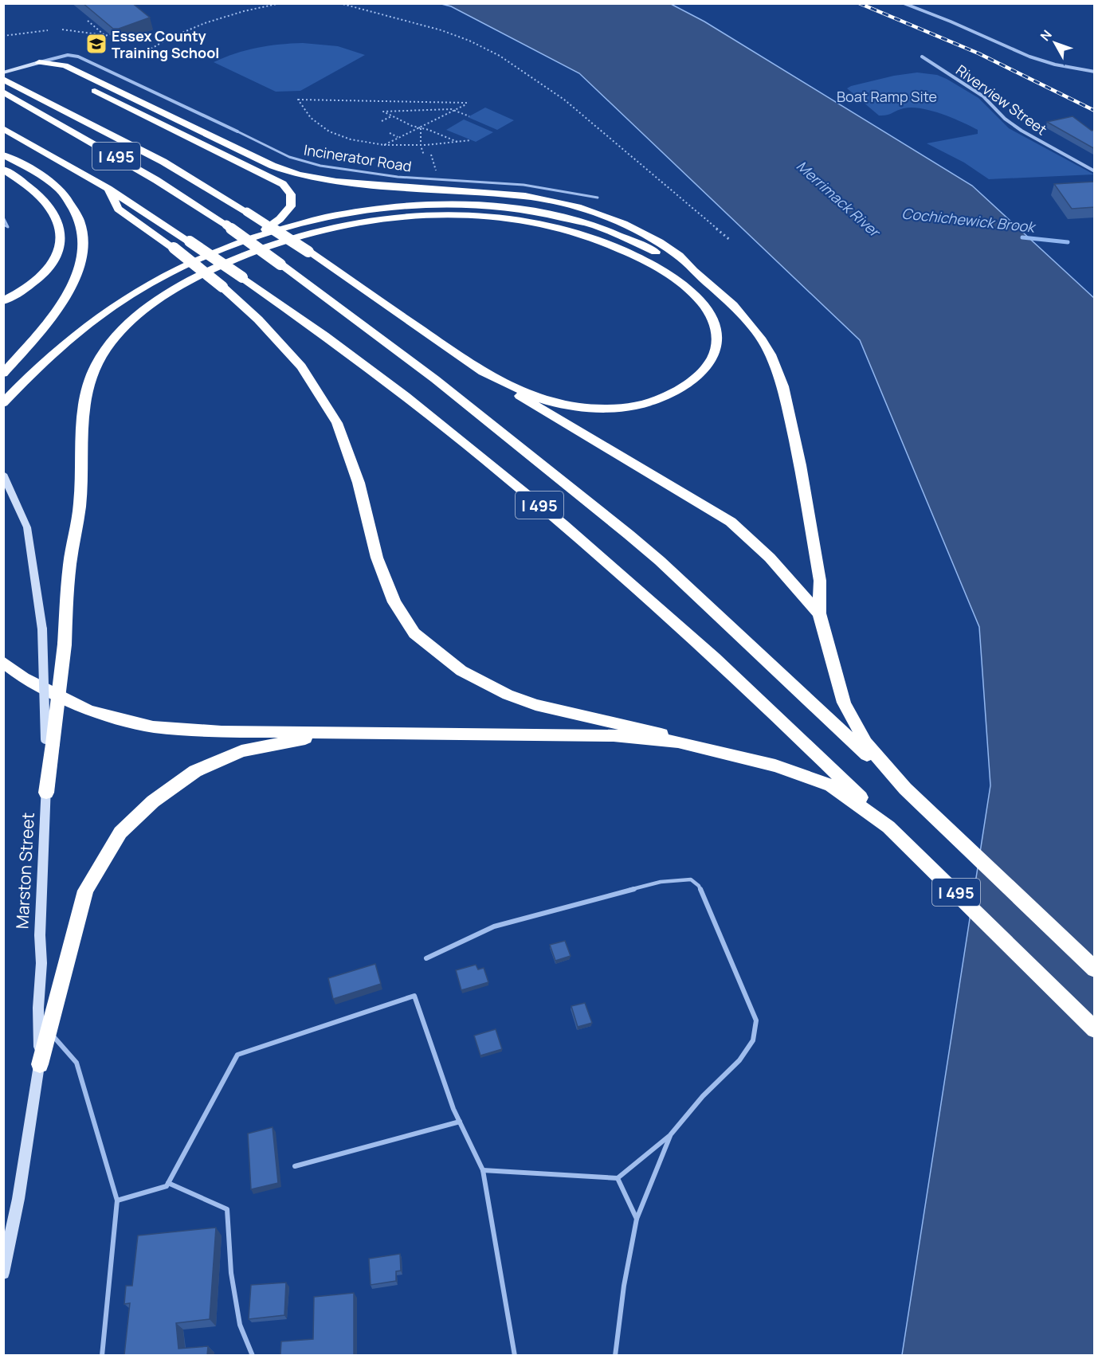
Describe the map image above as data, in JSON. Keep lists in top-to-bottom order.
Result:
{
  "streets": {
    "highway": ["I 495"],
    "main road": ["Marston Street"],
    "street": ["Riverview Street", "Incinerator Road"]
  },
  "water": ["Merrimack River", "Cochichewick Brook"],
  "parks": ["Boat Ramp Site"],
  "places": {
    "school or university": ["Essex County Training School"]
  },
  "north": "top left"
}
